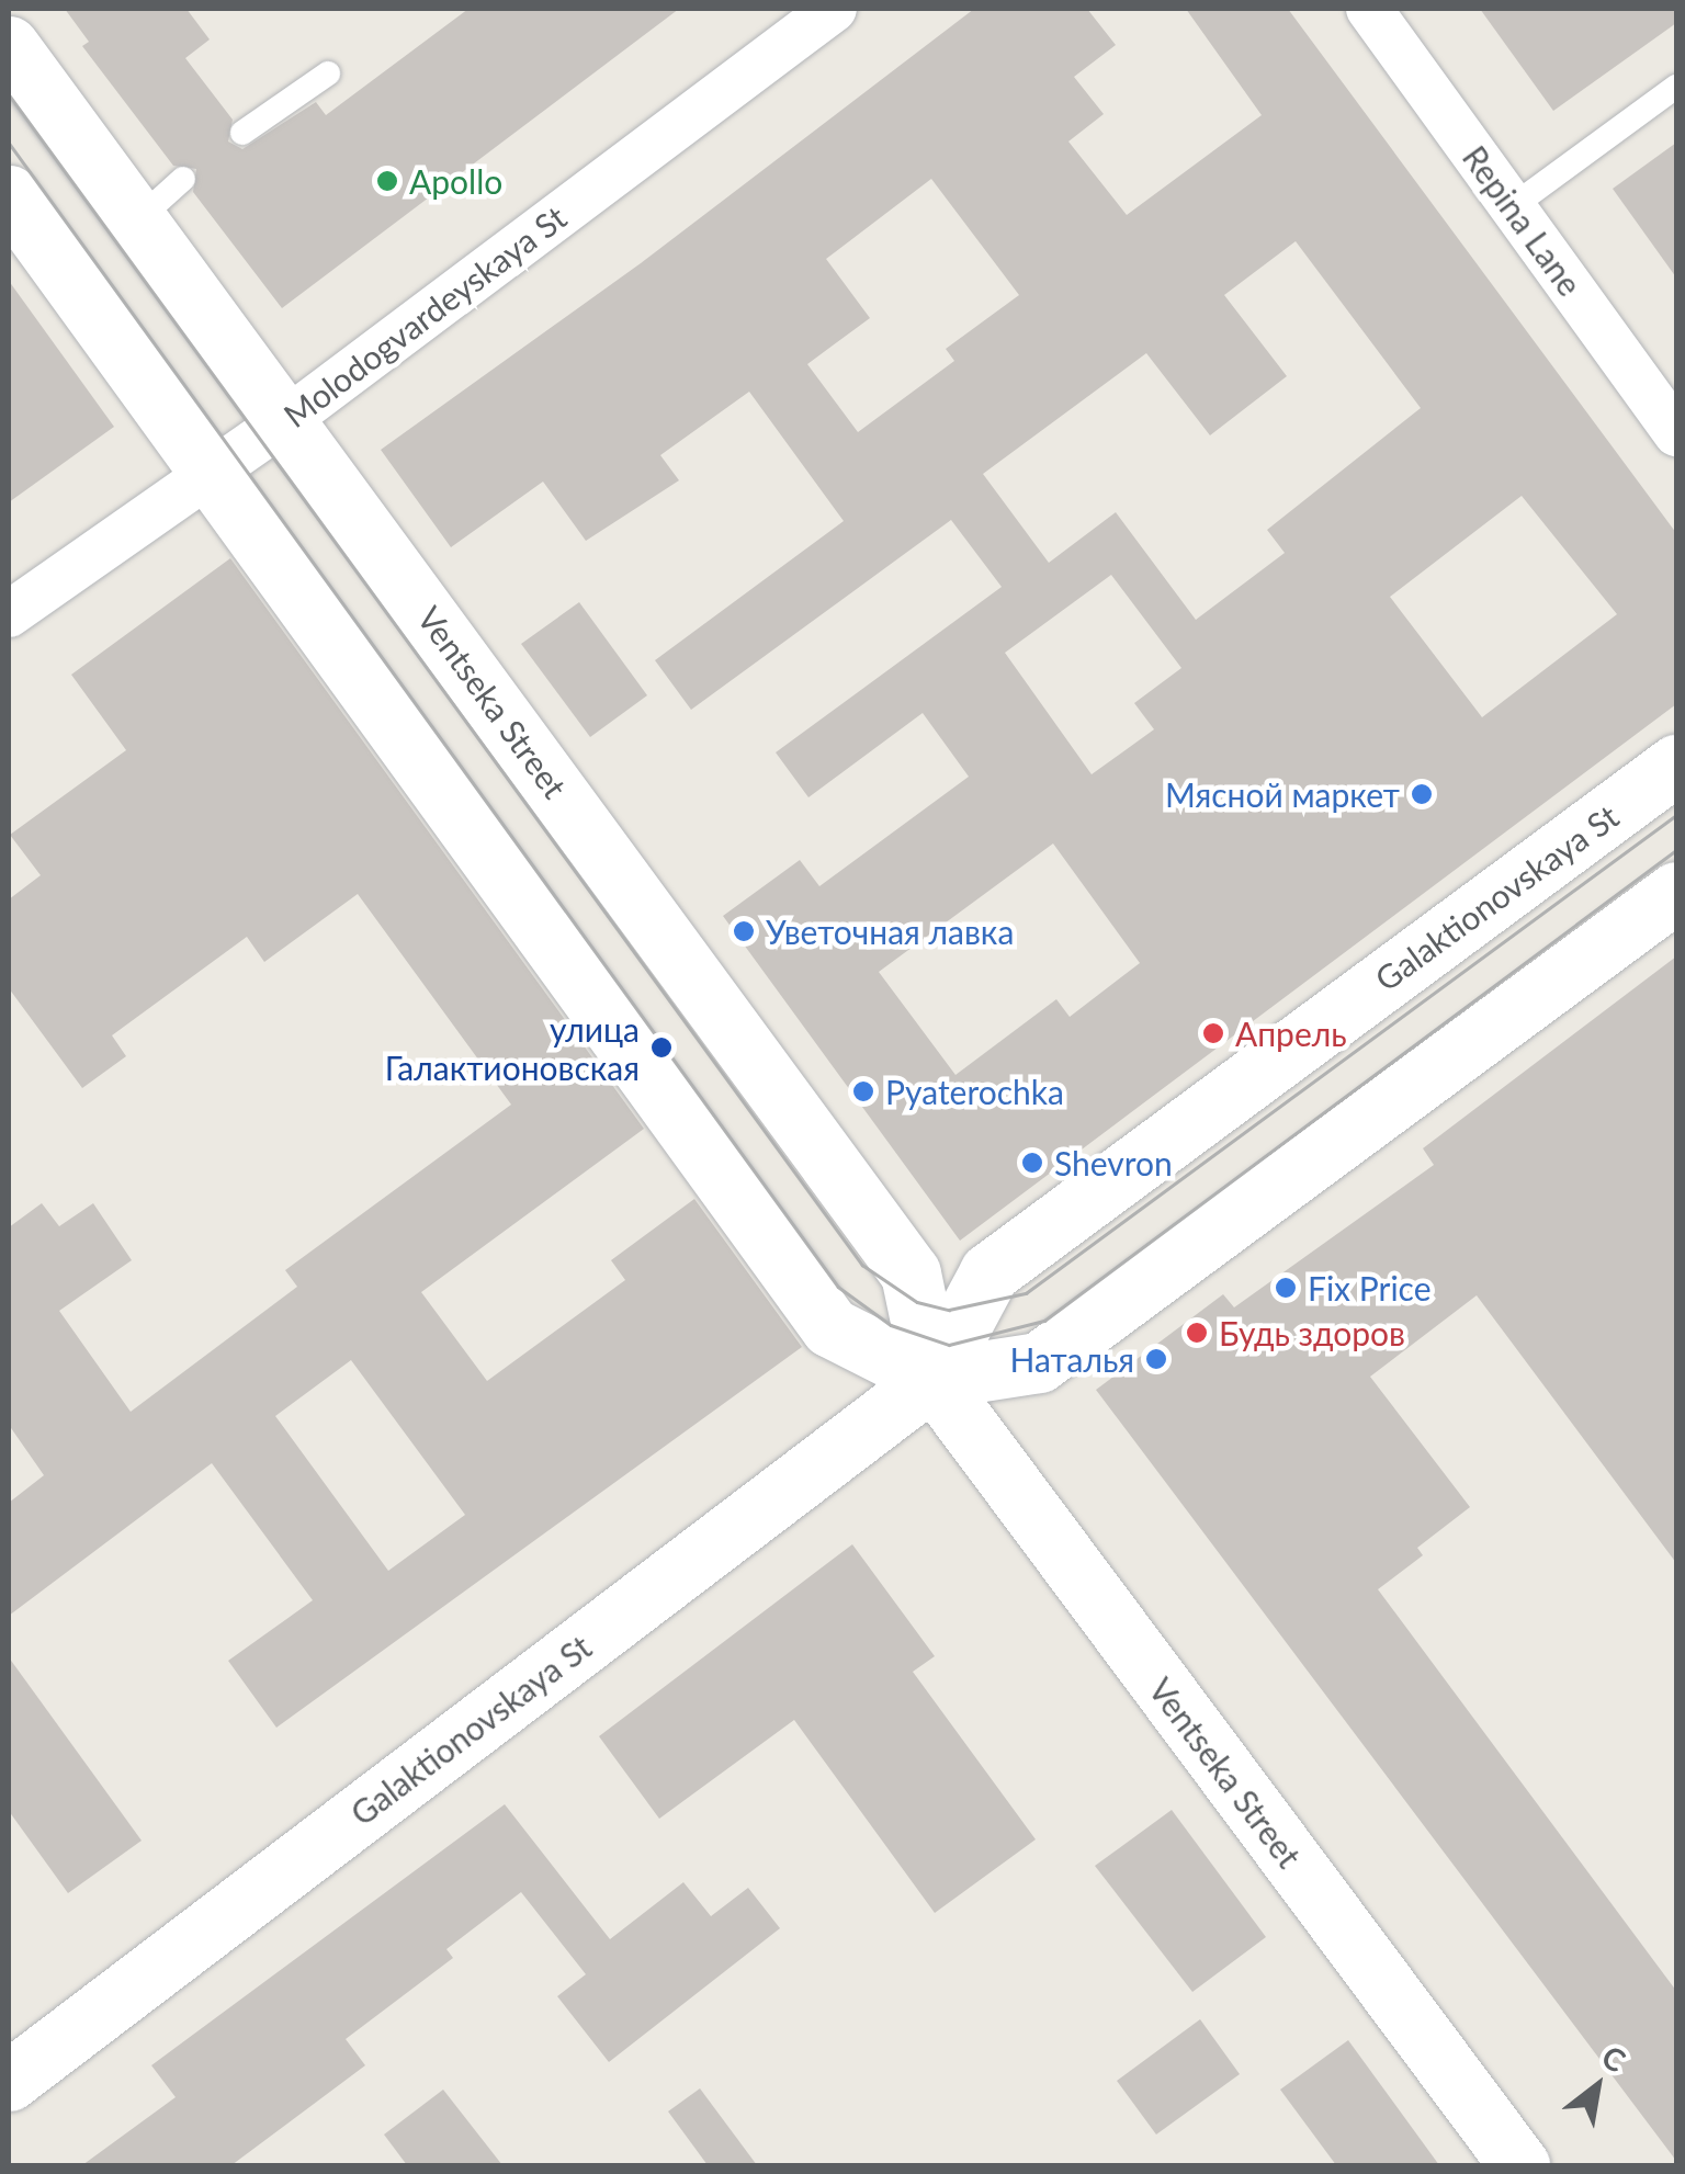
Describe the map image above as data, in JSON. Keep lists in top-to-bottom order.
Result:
{
  "streets": {
    "main road": ["Ventseka Street", "Galaktionovskaya St"],
    "street": ["Repina Lane", "Molodogvardeyskaya St"]
  },
  "crossings": [
    ["Molodogvardeyskaya St", "Ventseka Street"],
    ["Ventseka Street", "Galaktionovskaya St"]
  ],
  "places": [
    "Apollo",
    "Мясной маркет",
    "Уветочная лавка",
    "Апрель",
    "улица Галактионовская",
    "Pyaterochka",
    "Shevron",
    "Fix Price",
    "Будь здоров",
    "Наталья"
  ],
  "north": "top right"
}
